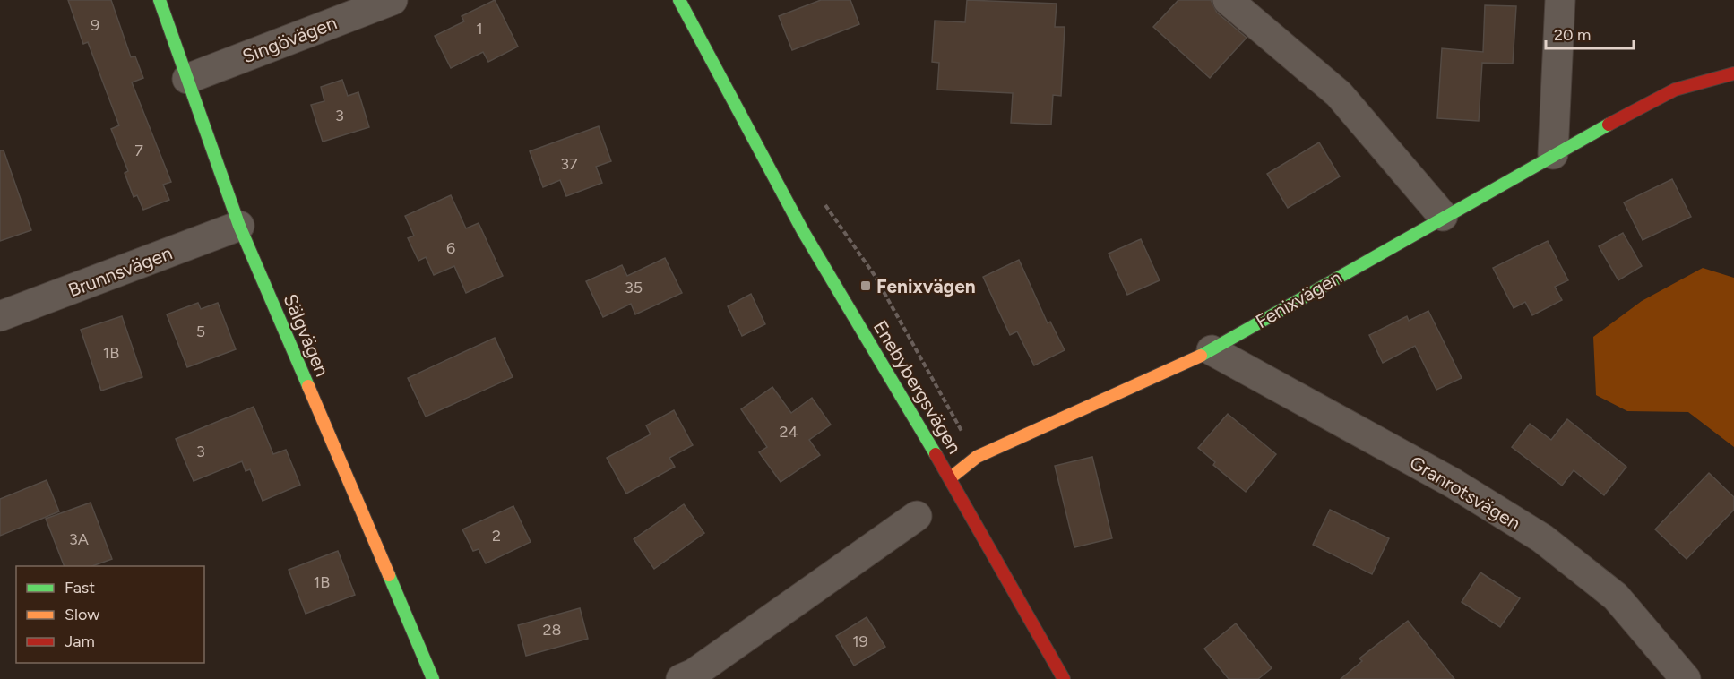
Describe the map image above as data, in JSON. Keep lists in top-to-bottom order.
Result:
{
  "streets": {
    "street": [
      "Singövägen",
      "Brunnsvägen",
      "Fenixvägen",
      "Sälgvägen",
      "Enebybergsvägen",
      "Granrotsvägen"
    ]
  },
  "crossings": [
    ["Singövägen", "Sälgvägen"],
    ["Brunnsvägen", "Sälgvägen"],
    ["Fenixvägen", "Enebybergsvägen"],
    ["Fenixvägen", "Granrotsvägen"]
  ],
  "places": {
    "transit": ["Fenixvägen"]
  },
  "house_numbers": [
    "9",
    "1",
    "3",
    "7",
    "37",
    "6",
    "35",
    "5",
    "1B",
    "24",
    "3",
    "2",
    "3A",
    "1B",
    "28",
    "19"
  ],
  "legend": ["Fast", "Slow", "Jam"],
  "scale_bar": "20 m"
}
